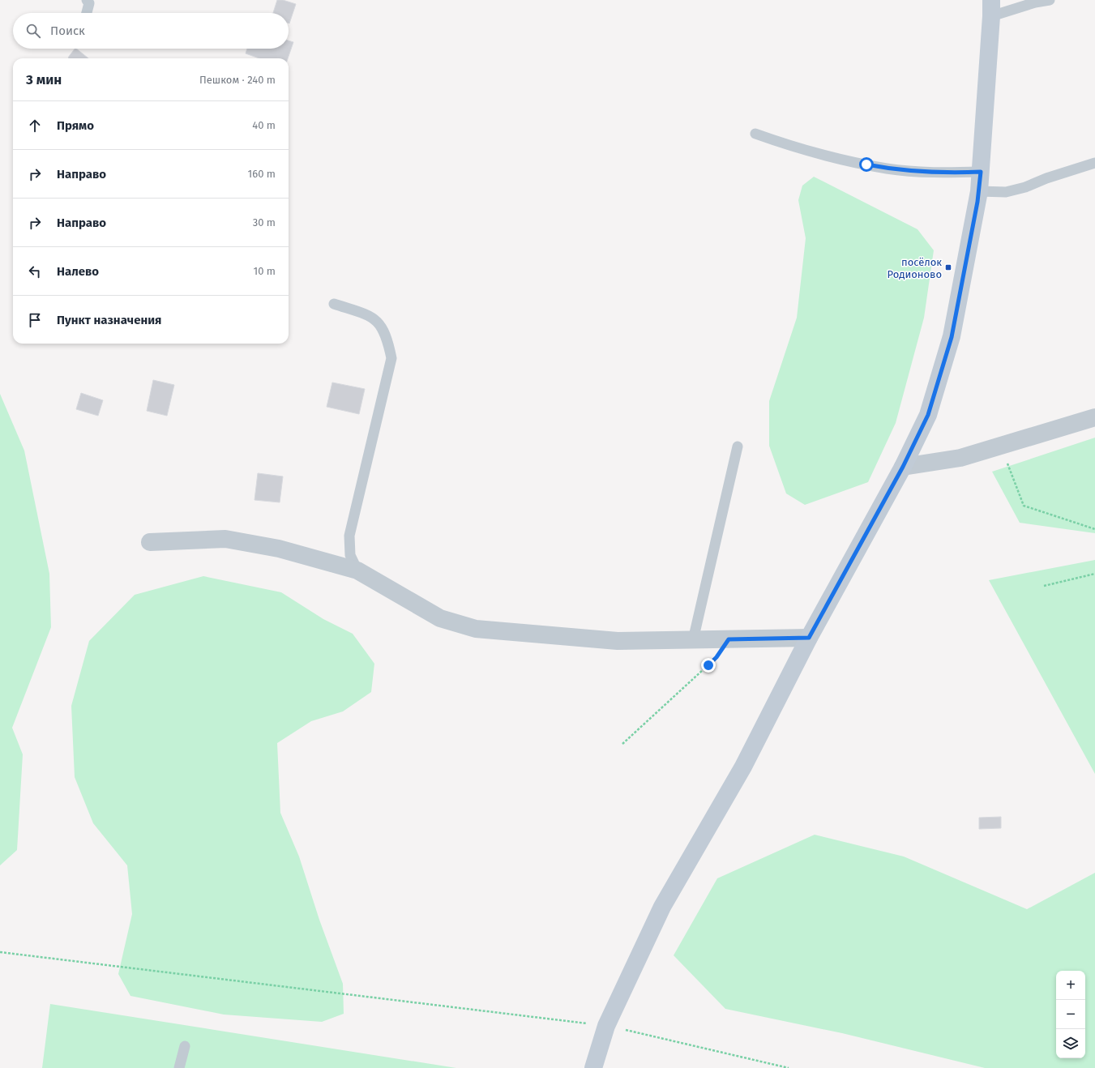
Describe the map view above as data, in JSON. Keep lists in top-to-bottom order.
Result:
{
  "places": {
    "transit": ["посёлок Родионово"]
  },
  "page": {
    "search": "Поиск",
    "heading": ["3 мин", "Пешком · 240 m"],
    "list": [
      ["Прямо", "40 m"],
      ["Направо", "160 m"],
      ["Направо", "30 m"],
      ["Налево", "10 m"],
      "Пункт назначения"
    ],
    "map_buttons": ["+", "−"]
  }
}
